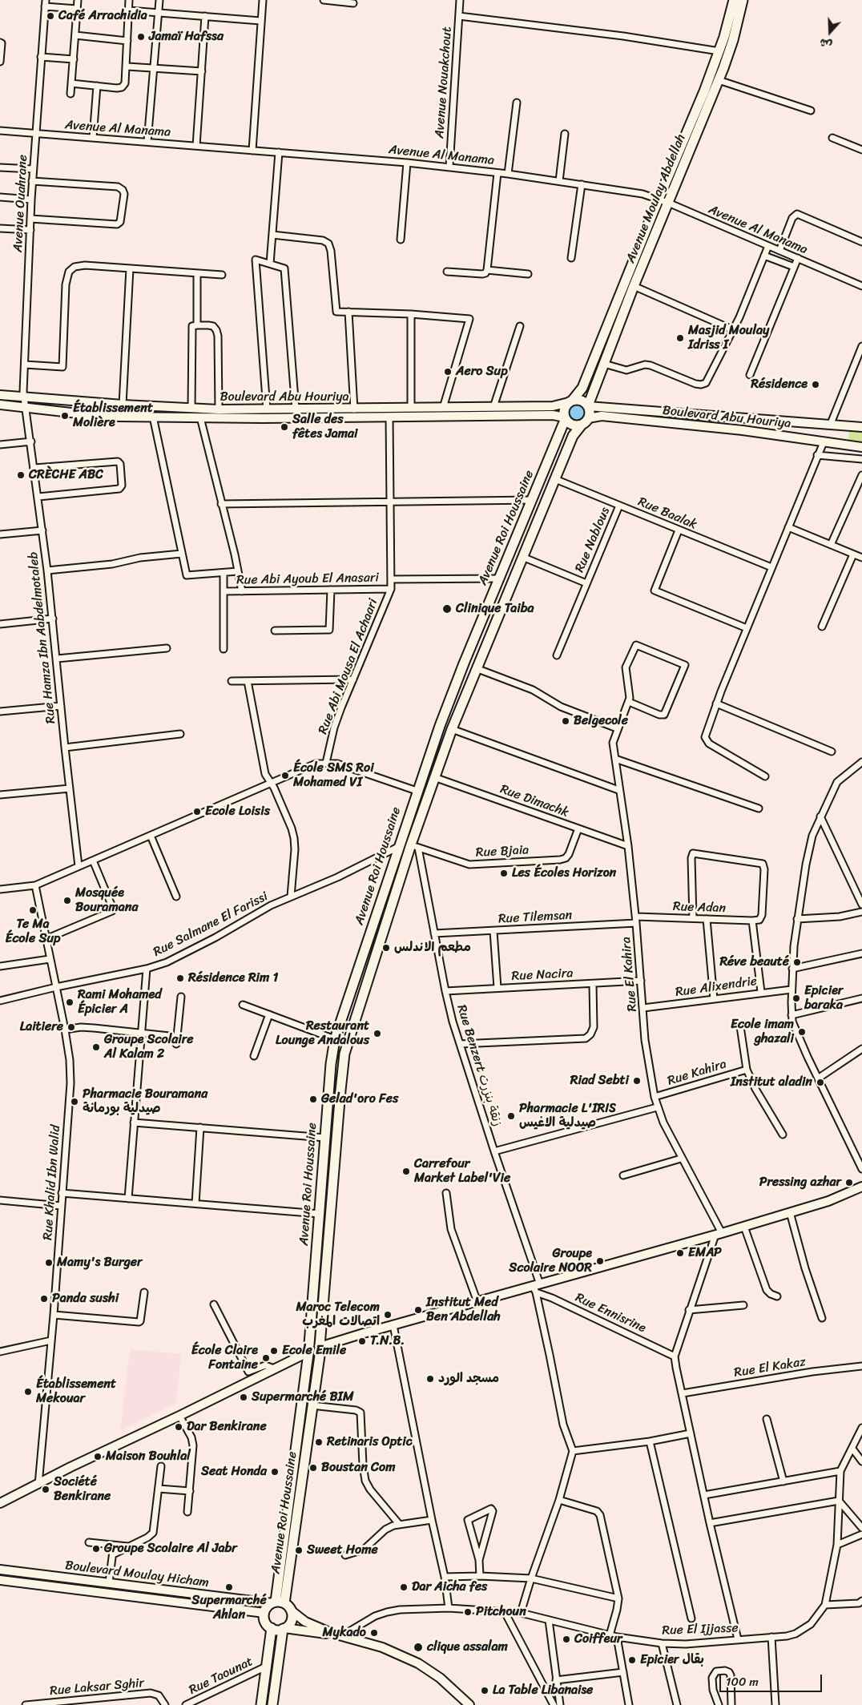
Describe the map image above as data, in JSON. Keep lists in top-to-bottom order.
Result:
{
  "streets": {
    "main road": [
      "Avenue Moulay Abdellah",
      "Boulevard Abu Houriya",
      "Avenue Roi Houssaine",
      "Boulevard Moulay Hicham"
    ],
    "street": [
      "Avenue Nouakchout",
      "Avenue Al Manama",
      "Avenue Ouahrane",
      "Rue Baalak",
      "Rue Nablous",
      "Rue Abi Ayoub El Anasari",
      "Rue Hamza Ibn Aabdelmotaleb",
      "Rue Abi Mousa El Achaari",
      "Rue Dimachk",
      "Rue Bjaia",
      "Rue Adan",
      "Rue Tilemsan",
      "Rue Salmane El Farissi",
      "Rue El Kahira",
      "Rue Nacira",
      "Rue Alixendrie",
      "Rue Benzert زنقة بنزرت",
      "Rue Kahira",
      "Rue Khalid Ibn Walid",
      "Rue Ennisrine",
      "Rue El Kakaz",
      "Rue El Ijjasse",
      "Rue Taounat",
      "Rue Laksar Sghir"
    ]
  },
  "crossings": [
    ["Avenue Nouakchout", "Avenue Al Manama"],
    ["Avenue Al Manama", "Avenue Moulay Abdellah"],
    ["Avenue Al Manama", "Avenue Ouahrane"],
    ["Avenue Moulay Abdellah", "Boulevard Abu Houriya"],
    ["Avenue Moulay Abdellah", "Avenue Roi Houssaine"],
    ["Avenue Ouahrane", "Boulevard Abu Houriya"],
    ["Avenue Ouahrane", "Rue Hamza Ibn Aabdelmotaleb"],
    ["Boulevard Abu Houriya", "Avenue Roi Houssaine"],
    ["Boulevard Abu Houriya", "Rue Hamza Ibn Aabdelmotaleb"],
    ["Boulevard Abu Houriya", "Rue Abi Mousa El Achaari"],
    ["Rue Baalak", "Avenue Roi Houssaine"],
    ["Rue Baalak", "Rue Nablous"],
    ["Avenue Roi Houssaine", "Rue Nablous"],
    ["Avenue Roi Houssaine", "Rue Abi Ayoub El Anasari"],
    ["Avenue Roi Houssaine", "Rue Dimachk"],
    ["Avenue Roi Houssaine", "Rue Bjaia"],
    ["Avenue Roi Houssaine", "Rue Salmane El Farissi"],
    ["Avenue Roi Houssaine", "Rue Benzert زنقة بنزرت"],
    ["Avenue Roi Houssaine", "Boulevard Moulay Hicham"],
    ["Rue Abi Ayoub El Anasari", "Rue Abi Mousa El Achaari"],
    ["Rue Dimachk", "Rue Bjaia"],
    ["Rue Dimachk", "Rue El Kahira"],
    ["Rue Bjaia", "Rue Benzert زنقة بنزرت"],
    ["Rue Adan", "Rue Tilemsan"],
    ["Rue Adan", "Rue El Kahira"],
    ["Rue Tilemsan", "Rue El Kahira"],
    ["Rue Tilemsan", "Rue Benzert زنقة بنزرت"],
    ["Rue Salmane El Farissi", "Rue Khalid Ibn Walid"],
    ["Rue El Kahira", "Rue Nacira"],
    ["Rue El Kahira", "Rue Alixendrie"],
    ["Rue El Kahira", "Rue Kahira"],
    ["Rue Nacira", "Rue Benzert زنقة بنزرت"],
    ["Rue Benzert زنقة بنزرت", "Rue Ennisrine"]
  ],
  "places": [
    "Café Arrachidia",
    "Jamaï Hafssa",
    "Masjid Moulay Idriss I",
    "Aero Sup",
    "Résidence",
    "Établissement Molière",
    "Salle des fêtes Jamai",
    "CRÈCHE ABC",
    "Clinique Taiba",
    "Belgecole",
    "École SMS Roi Mohamed VI",
    "Ecole Loisis",
    "Les Écoles Horizon",
    "Mosquée Bouramana",
    "Te Ma École Sup",
    "مطعم الاندلس",
    "Réve beauté",
    "Résidence Rim 1",
    "Epicier baraka",
    "Rami Mohamed Épicier A",
    "Laitiere",
    "Ecole imam ghazali",
    "Restaurant Lounge Andalous",
    "Groupe Scolaire Al Kalam 2",
    "Riad Sebti",
    "Institut aladin",
    "Gelad'oro Fes",
    "Pharmacie Bouramana صيدلية بورمانة",
    "Pharmacie L'IRIS صيدلية الاغيس",
    "Carrefour Market Label'Vie",
    "Pressing azhar",
    "EMAP",
    "Groupe Scolaire NOOR",
    "Mamy's Burger",
    "Panda sushi",
    "Institut Med Ben Abdellah",
    "Maroc Telecom اتصالات المغرب",
    "T.N.B.",
    "Ecole Emile",
    "École Claire Fontaine",
    "مسجد الورد",
    "Établissement Mekouar",
    "Supermarché BIM",
    "Dar Benkirane",
    "Retinaris Optic",
    "Maison Bouhlal",
    "Boustan Com",
    "Seat Honda",
    "Société Benkirane",
    "Groupe Scolaire Al Jabr",
    "Sweet Home",
    "Supermarché Ahlan",
    "Dar Aicha fes",
    "Pitchoun",
    "Mykado",
    "Coiffeur",
    "clique assalam",
    "Epicier بقال",
    "La Table Libanaise"
  ],
  "scale_bar": "100 m",
  "north": "bottom"
}
